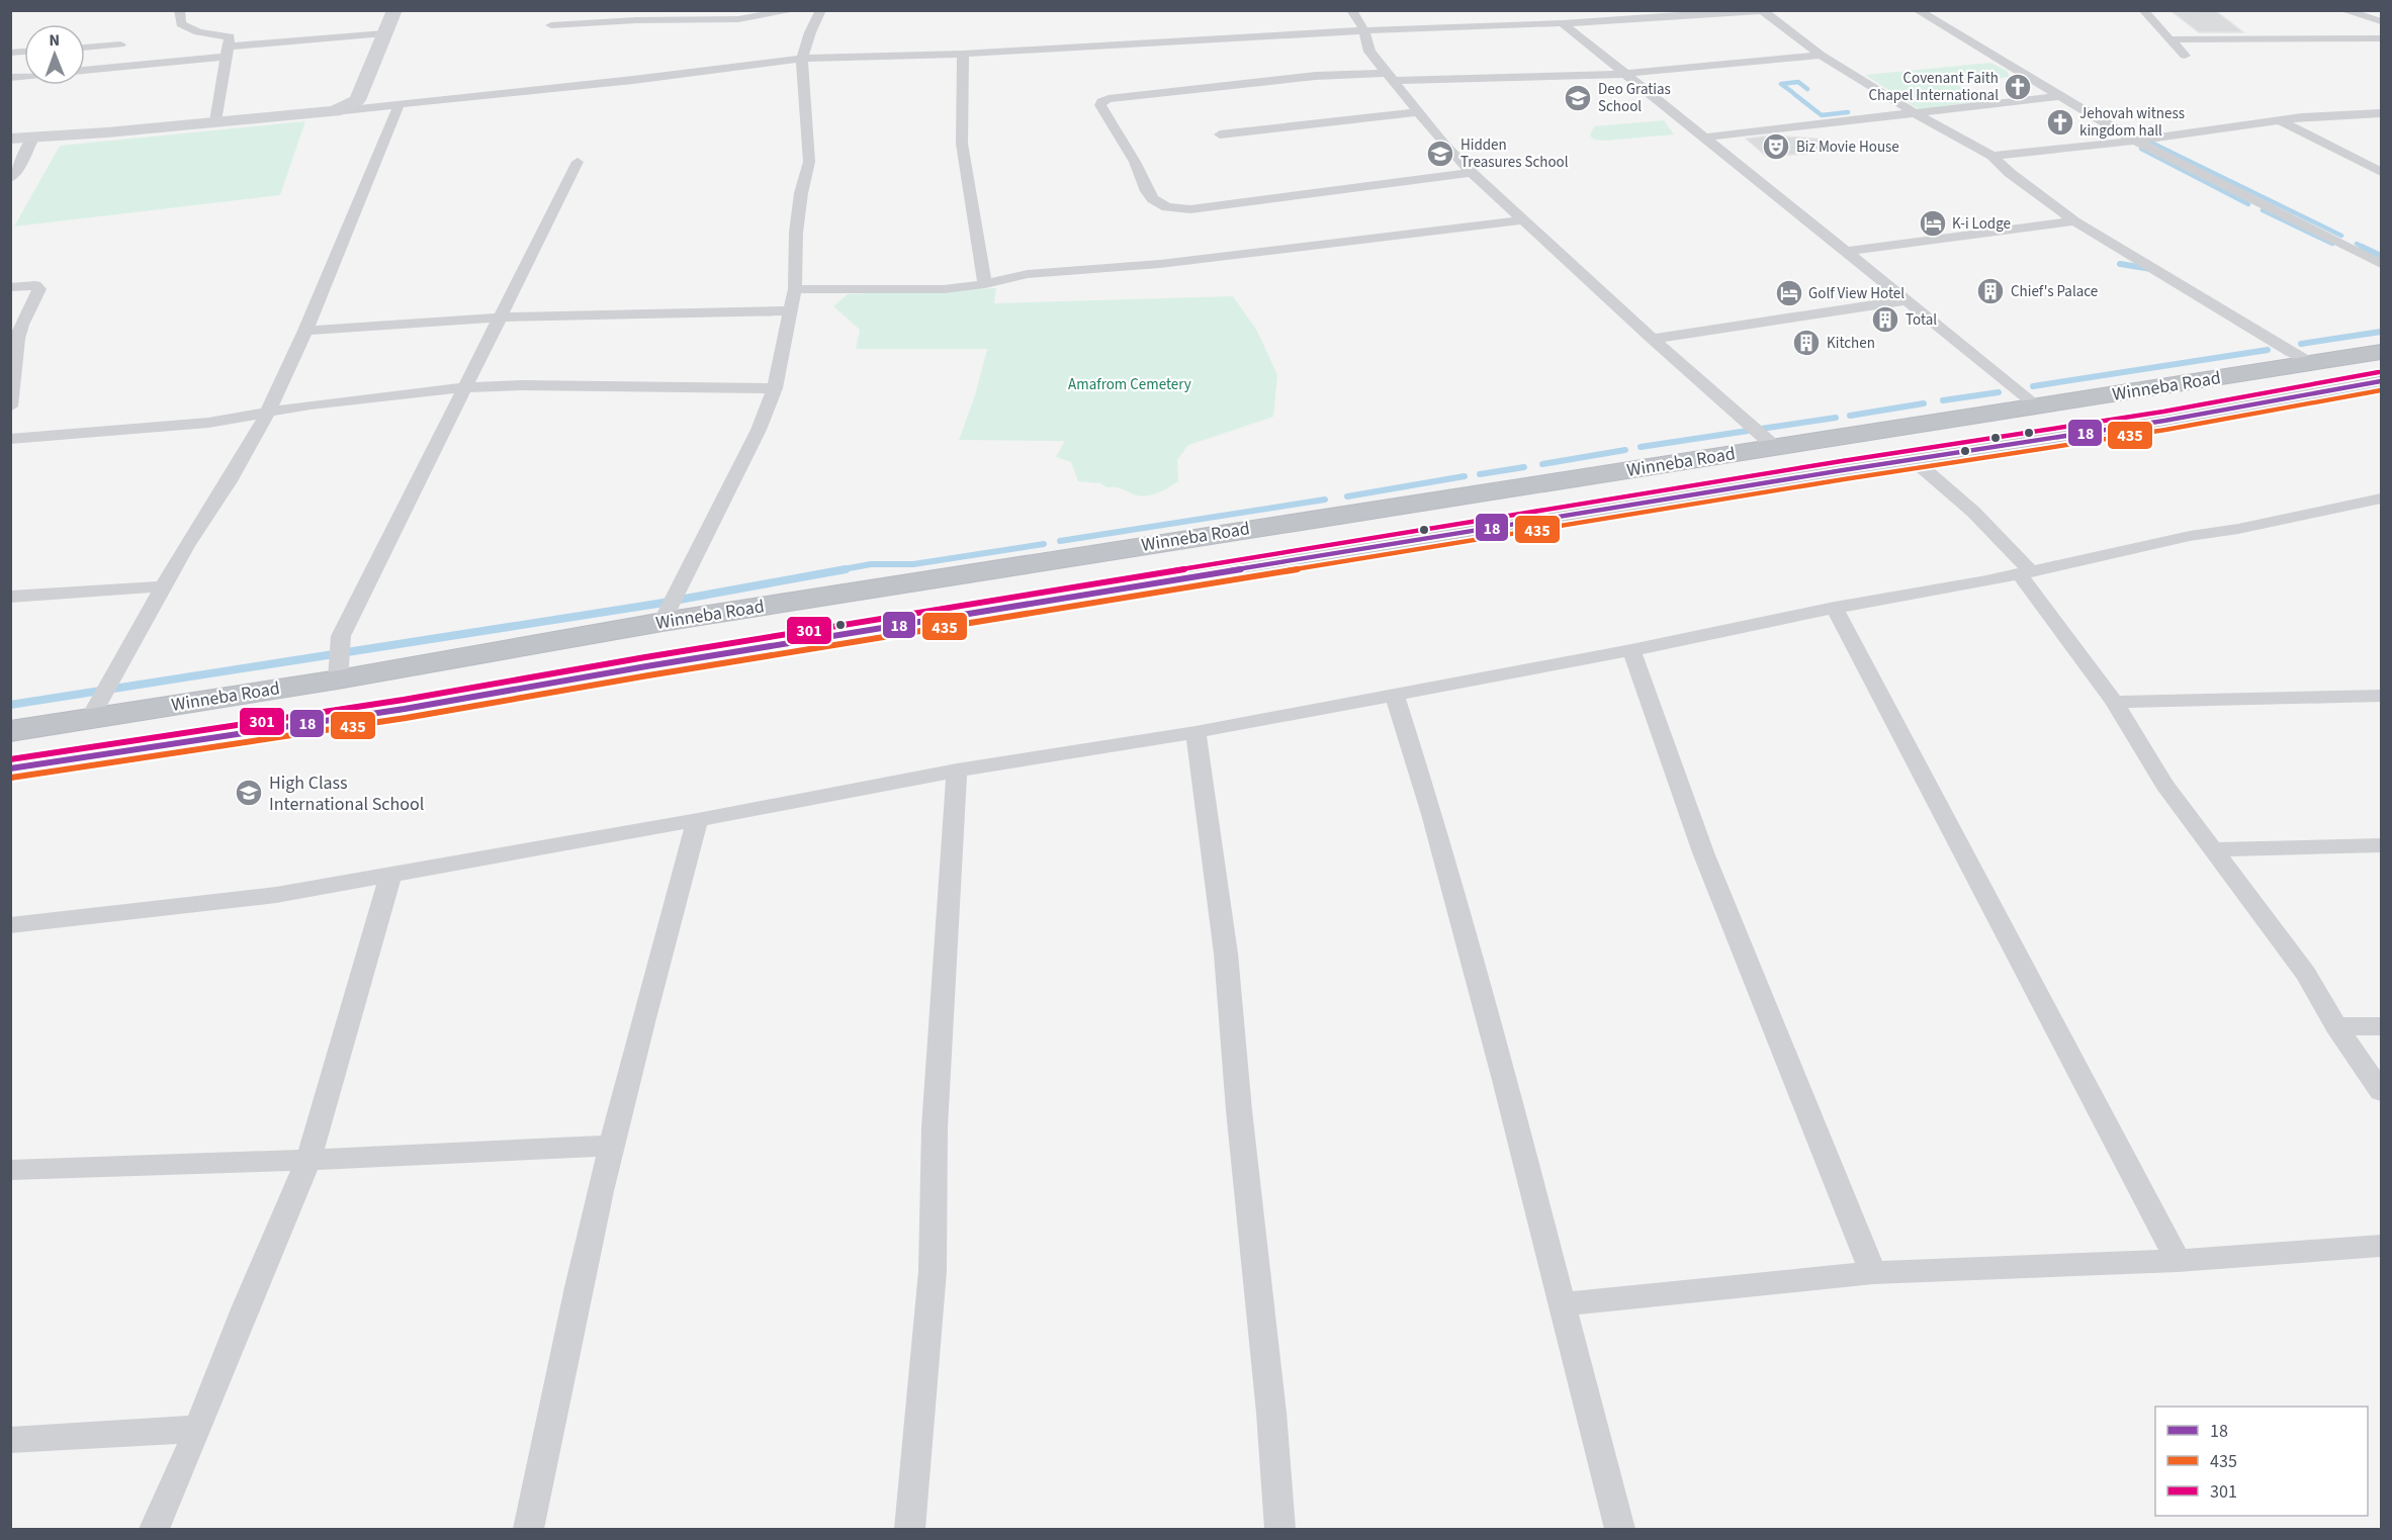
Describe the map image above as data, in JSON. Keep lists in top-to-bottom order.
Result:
{
  "streets": {
    "highway": ["Winneba Road"]
  },
  "parks": ["Amafrom Cemetery"],
  "places": {
    "church": ["Covenant Faith Chapel International", "Jehovah witness kingdom hall"],
    "school or university": ["Deo Gratias School", "Hidden Treasures School", "High Class International School"],
    "theatre": ["Biz Movie House"],
    "hotel": ["K-i Lodge", "Golf View Hotel"],
    "building": ["Chief's Palace", "Total", "Kitchen"]
  },
  "lines": ["transit line 301", "transit line 18", "transit line 435"],
  "legend": ["18", "435", "301"],
  "north": "top"
}
